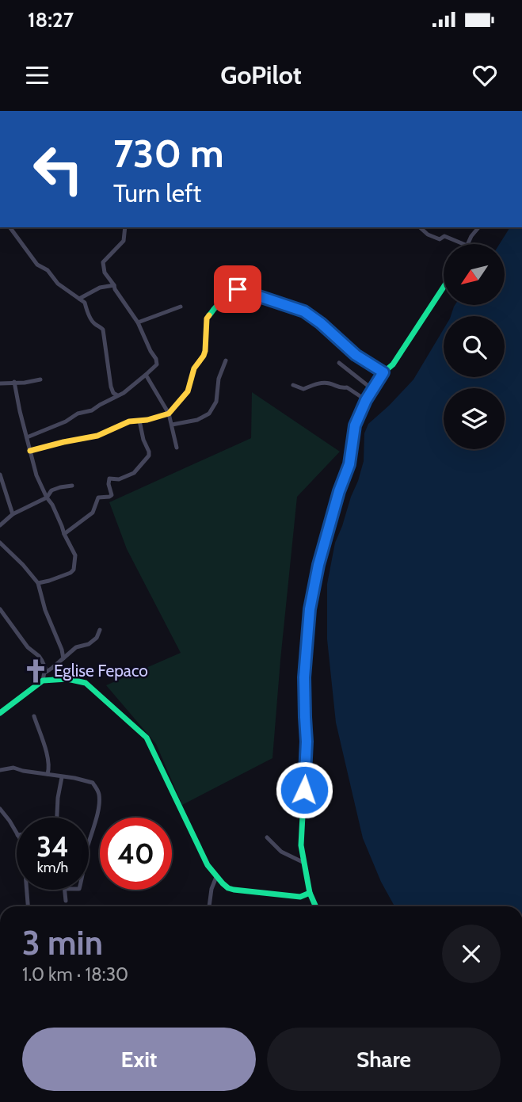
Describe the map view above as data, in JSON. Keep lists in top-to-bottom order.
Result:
{
  "places": {
    "church": ["Eglise Fepaco"]
  },
  "north": "bottom left",
  "page": {
    "status": "18:27",
    "header": "GoPilot",
    "turn": ["730 m", "Turn left"],
    "speed": "34 km/h",
    "limit": "40",
    "heading": ["3 min", "1.0 km · 18:30"],
    "buttons": ["Exit", "Share"]
  }
}
